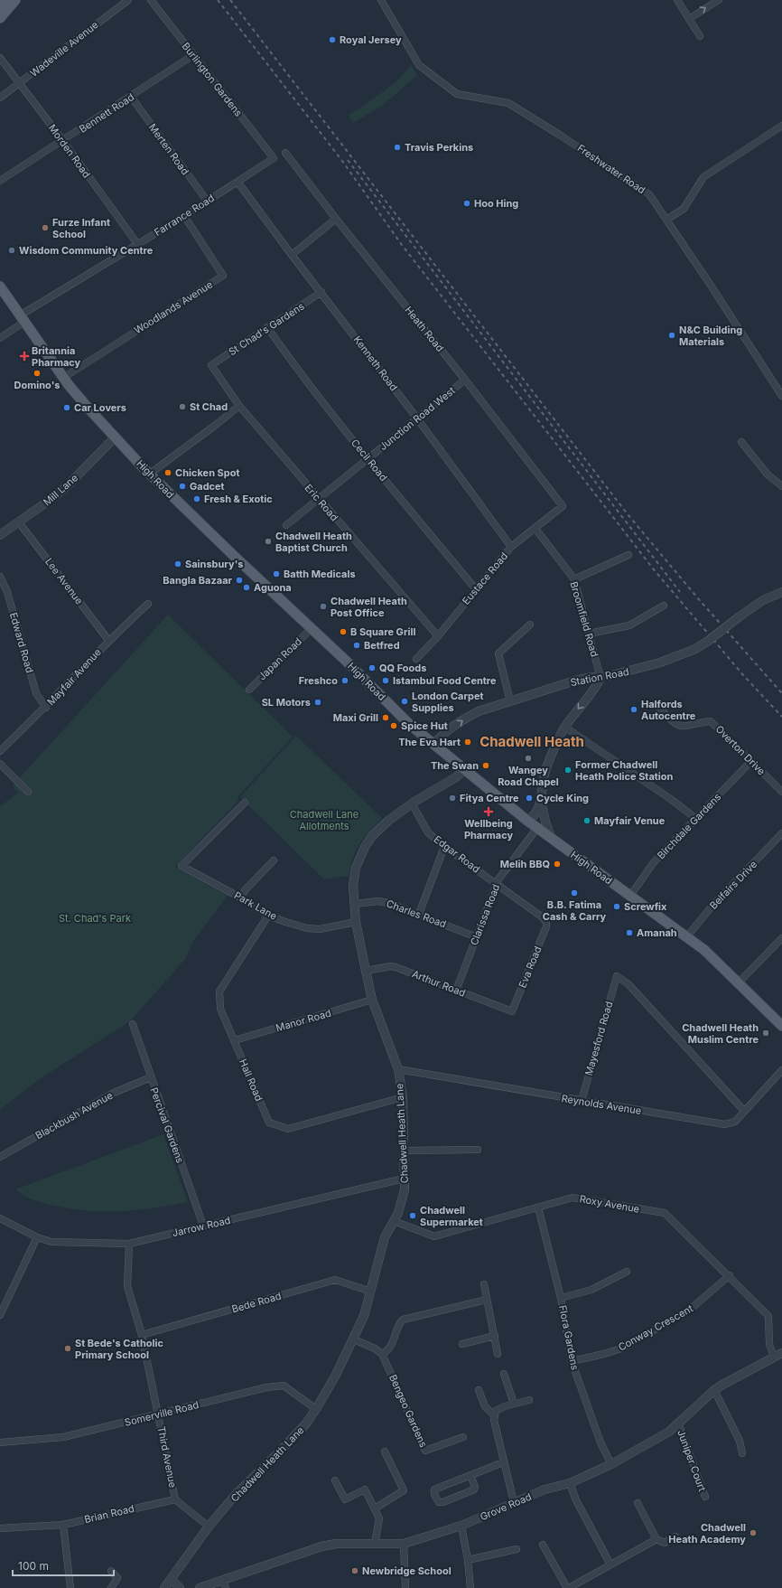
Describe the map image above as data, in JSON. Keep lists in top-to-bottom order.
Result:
{
  "streets": {
    "main road": ["High Road"],
    "street": [
      "Wadeville Avenue",
      "Burlington Gardens",
      "Bennett Road",
      "Merten Road",
      "Morden Road",
      "Freshwater Road",
      "Farrance Road",
      "Woodlands Avenue",
      "St Chad's Gardens",
      "Heath Road",
      "Kenneth Road",
      "Junction Road West",
      "Cecil Road",
      "Mill Lane",
      "Eric Road",
      "Eustace Road",
      "Lee Avenue",
      "Broomfield Road",
      "Edward Road",
      "Japan Road",
      "Mayfair Avenue",
      "Station Road",
      "Overton Drive",
      "Birchdale Gardens",
      "Edgar Road",
      "Belfairs Drive",
      "Park Lane",
      "Charles Road",
      "Clarissa Road",
      "Eva Road",
      "Arthur Road",
      "Manor Road",
      "Mayesford Road",
      "Hall Road",
      "Reynolds Avenue",
      "Blackbush Avenue",
      "Percival Gardens",
      "Chadwell Heath Lane",
      "Roxy Avenue",
      "Jarrow Road",
      "Bede Road",
      "Conway Crescent",
      "Flora Gardens",
      "Bengeo Gardens",
      "Somerville Road",
      "Third Avenue",
      "Juniper Court",
      "Grove Road",
      "Brian Road"
    ]
  },
  "crossings": [
    ["Wadeville Avenue", "Morden Road"],
    ["Burlington Gardens", "Bennett Road"],
    ["Burlington Gardens", "Farrance Road"],
    ["Bennett Road", "Merten Road"],
    ["Bennett Road", "Morden Road"],
    ["Merten Road", "Farrance Road"],
    ["Morden Road", "Farrance Road"],
    ["Farrance Road", "Woodlands Avenue"],
    ["Farrance Road", "Kenneth Road"],
    ["Farrance Road", "High Road"],
    ["Woodlands Avenue", "High Road"],
    ["St Chad's Gardens", "Kenneth Road"],
    ["St Chad's Gardens", "Cecil Road"],
    ["St Chad's Gardens", "Eric Road"],
    ["Heath Road", "Junction Road West"],
    ["Heath Road", "Eustace Road"],
    ["Kenneth Road", "Junction Road West"],
    ["Kenneth Road", "Eustace Road"],
    ["Junction Road West", "Cecil Road"],
    ["Junction Road West", "Eric Road"],
    ["Cecil Road", "Eustace Road"],
    ["High Road", "Mill Lane"],
    ["High Road", "Japan Road"],
    ["High Road", "Station Road"],
    ["High Road", "Birchdale Gardens"],
    ["High Road", "Belfairs Drive"],
    ["High Road", "Clarissa Road"],
    ["High Road", "Chadwell Heath Lane"],
    ["Mill Lane", "Lee Avenue"],
    ["Eric Road", "Eustace Road"],
    ["Eustace Road", "Broomfield Road"],
    ["Lee Avenue", "Mayfair Avenue"],
    ["Broomfield Road", "Station Road"],
    ["Edward Road", "Mayfair Avenue"],
    ["Overton Drive", "Birchdale Gardens"],
    ["Edgar Road", "Clarissa Road"],
    ["Edgar Road", "Eva Road"],
    ["Edgar Road", "Chadwell Heath Lane"],
    ["Park Lane", "Hall Road"],
    ["Park Lane", "Chadwell Heath Lane"],
    ["Charles Road", "Clarissa Road"],
    ["Charles Road", "Chadwell Heath Lane"],
    ["Clarissa Road", "Arthur Road"],
    ["Eva Road", "Arthur Road"],
    ["Arthur Road", "Chadwell Heath Lane"],
    ["Manor Road", "Hall Road"],
    ["Manor Road", "Chadwell Heath Lane"],
    ["Mayesford Road", "Reynolds Avenue"],
    ["Hall Road", "Chadwell Heath Lane"],
    ["Reynolds Avenue", "Chadwell Heath Lane"],
    ["Blackbush Avenue", "Percival Gardens"],
    ["Percival Gardens", "Jarrow Road"],
    ["Chadwell Heath Lane", "Roxy Avenue"],
    ["Chadwell Heath Lane", "Jarrow Road"],
    ["Chadwell Heath Lane", "Bede Road"],
    ["Chadwell Heath Lane", "Somerville Road"],
    ["Roxy Avenue", "Conway Crescent"],
    ["Roxy Avenue", "Flora Gardens"],
    ["Roxy Avenue", "Grove Road"],
    ["Jarrow Road", "Third Avenue"],
    ["Bede Road", "Third Avenue"],
    ["Conway Crescent", "Flora Gardens"],
    ["Flora Gardens", "Grove Road"],
    ["Somerville Road", "Third Avenue"],
    ["Third Avenue", "Brian Road"],
    ["Juniper Court", "Grove Road"]
  ],
  "districts": ["Chadwell Heath"],
  "parks": ["Chadwell Lane Allotments", "St. Chad's Park"],
  "places": {
    "other": [
      "Royal Jersey",
      "Travis Perkins",
      "Hoo Hing",
      "Furze Infant School",
      "Wisdom Community Centre",
      "N&C Building Materials",
      "Domino's",
      "St Chad",
      "Car Lovers",
      "Chicken Spot",
      "Gadcet",
      "Fresh & Exotic",
      "Chadwell Heath Baptist Church",
      "Sainsbury's",
      "Batth Medicals",
      "Bangla Bazaar",
      "Aguona",
      "Chadwell Heath Post Office",
      "B Square Grill",
      "Betfred",
      "QQ Foods",
      "Freshco",
      "Istambul Food Centre",
      "London Carpet Supplies",
      "SL Motors",
      "Halfords Autocentre",
      "Maxi Grill",
      "Spice Hut",
      "The Eva Hart",
      "Wangey Road Chapel",
      "The Swan",
      "Former Chadwell Heath Police Station",
      "Fitya Centre",
      "Cycle King",
      "Mayfair Venue",
      "Melih BBQ",
      "B.B. Fatima Cash & Carry",
      "Screwfix",
      "Amanah",
      "Chadwell Heath Muslim Centre",
      "Chadwell Supermarket",
      "St Bede's Catholic Primary School",
      "Chadwell Heath Academy",
      "Newbridge School"
    ],
    "health": ["Britannia Pharmacy", "Wellbeing Pharmacy"]
  },
  "scale_bar": "100 m"
}
